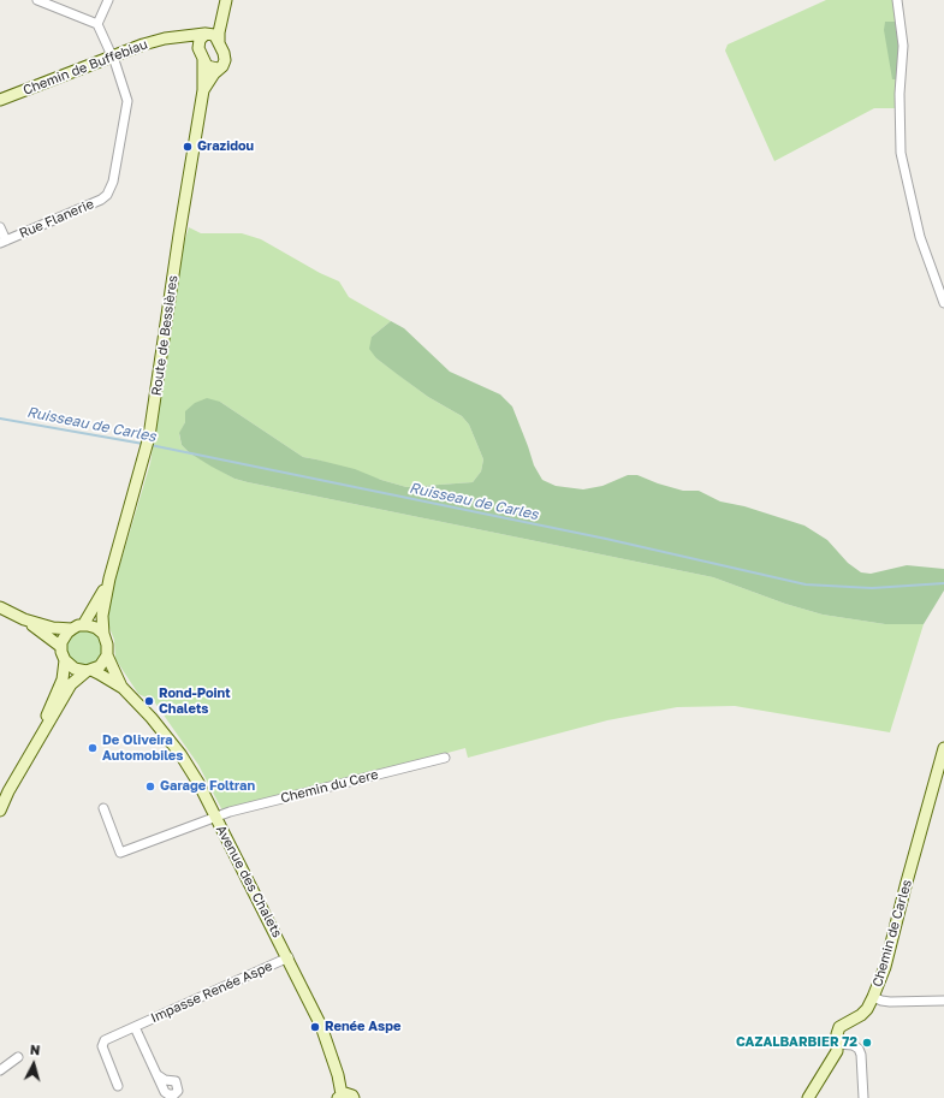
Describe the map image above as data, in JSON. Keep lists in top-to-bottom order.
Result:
{
  "streets": {
    "street": [
      "Chemin de Buffebiau",
      "Rue Flanerie",
      "Route de Bessières",
      "Chemin du Cere",
      "Avenue des Chalets",
      "Chemin de Carles",
      "Impasse Renée Aspe"
    ]
  },
  "crossings": [
    ["Chemin de Buffebiau", "Rue Flanerie"],
    ["Chemin de Buffebiau", "Route de Bessières"],
    ["Route de Bessières", "Avenue des Chalets"],
    ["Chemin du Cere", "Avenue des Chalets"],
    ["Avenue des Chalets", "Impasse Renée Aspe"]
  ],
  "water": ["Ruisseau de Carles"],
  "places": [
    "Grazidou",
    "Rond-Point Chalets",
    "De Oliveira Automobiles",
    "Garage Foltran",
    "Renée Aspe",
    "CAZALBARBIER 72"
  ],
  "north": "top"
}
